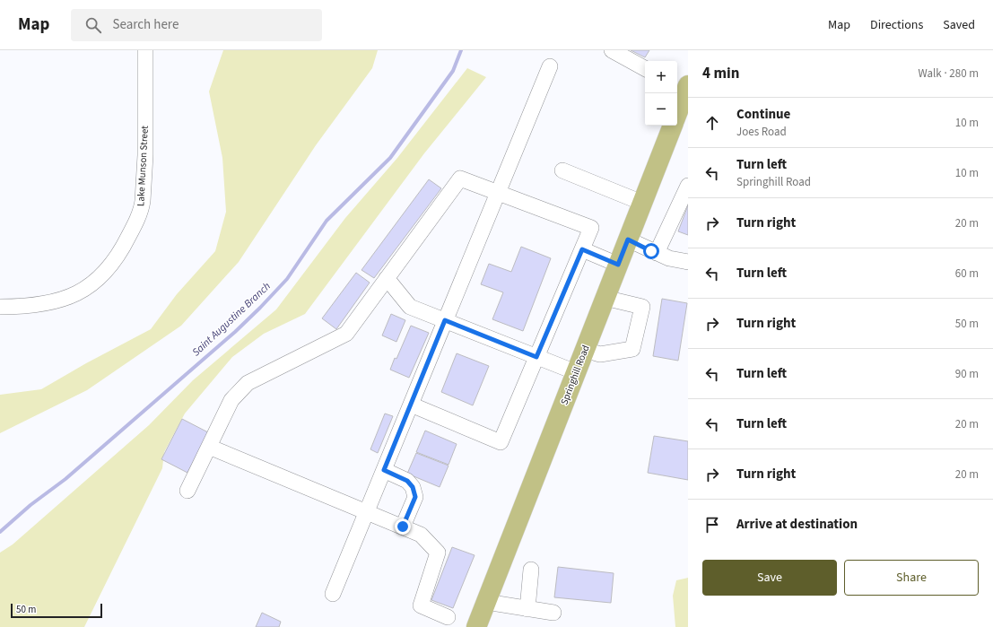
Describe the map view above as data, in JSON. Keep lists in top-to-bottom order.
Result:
{
  "streets": {
    "main road": ["Springhill Road"],
    "street": ["Lake Munson Street"]
  },
  "water": ["Saint Augustine Branch"],
  "scale_bar": "50 m",
  "page": {
    "header": "Map",
    "search": "Search here",
    "nav": ["Map", "Directions", "Saved"],
    "heading": ["4 min", "Walk · 280 m"],
    "map_buttons": ["+", "−"],
    "list": [
      ["Continue", "Joes Road", "10 m"],
      ["Turn left", "Springhill Road", "10 m"],
      ["Turn right", "20 m"],
      ["Turn left", "60 m"],
      ["Turn right", "50 m"],
      ["Turn left", "90 m"],
      ["Turn left", "20 m"],
      ["Turn right", "20 m"],
      "Arrive at destination"
    ],
    "buttons": ["Save", "Share"],
    "scale": "50 m"
  }
}
